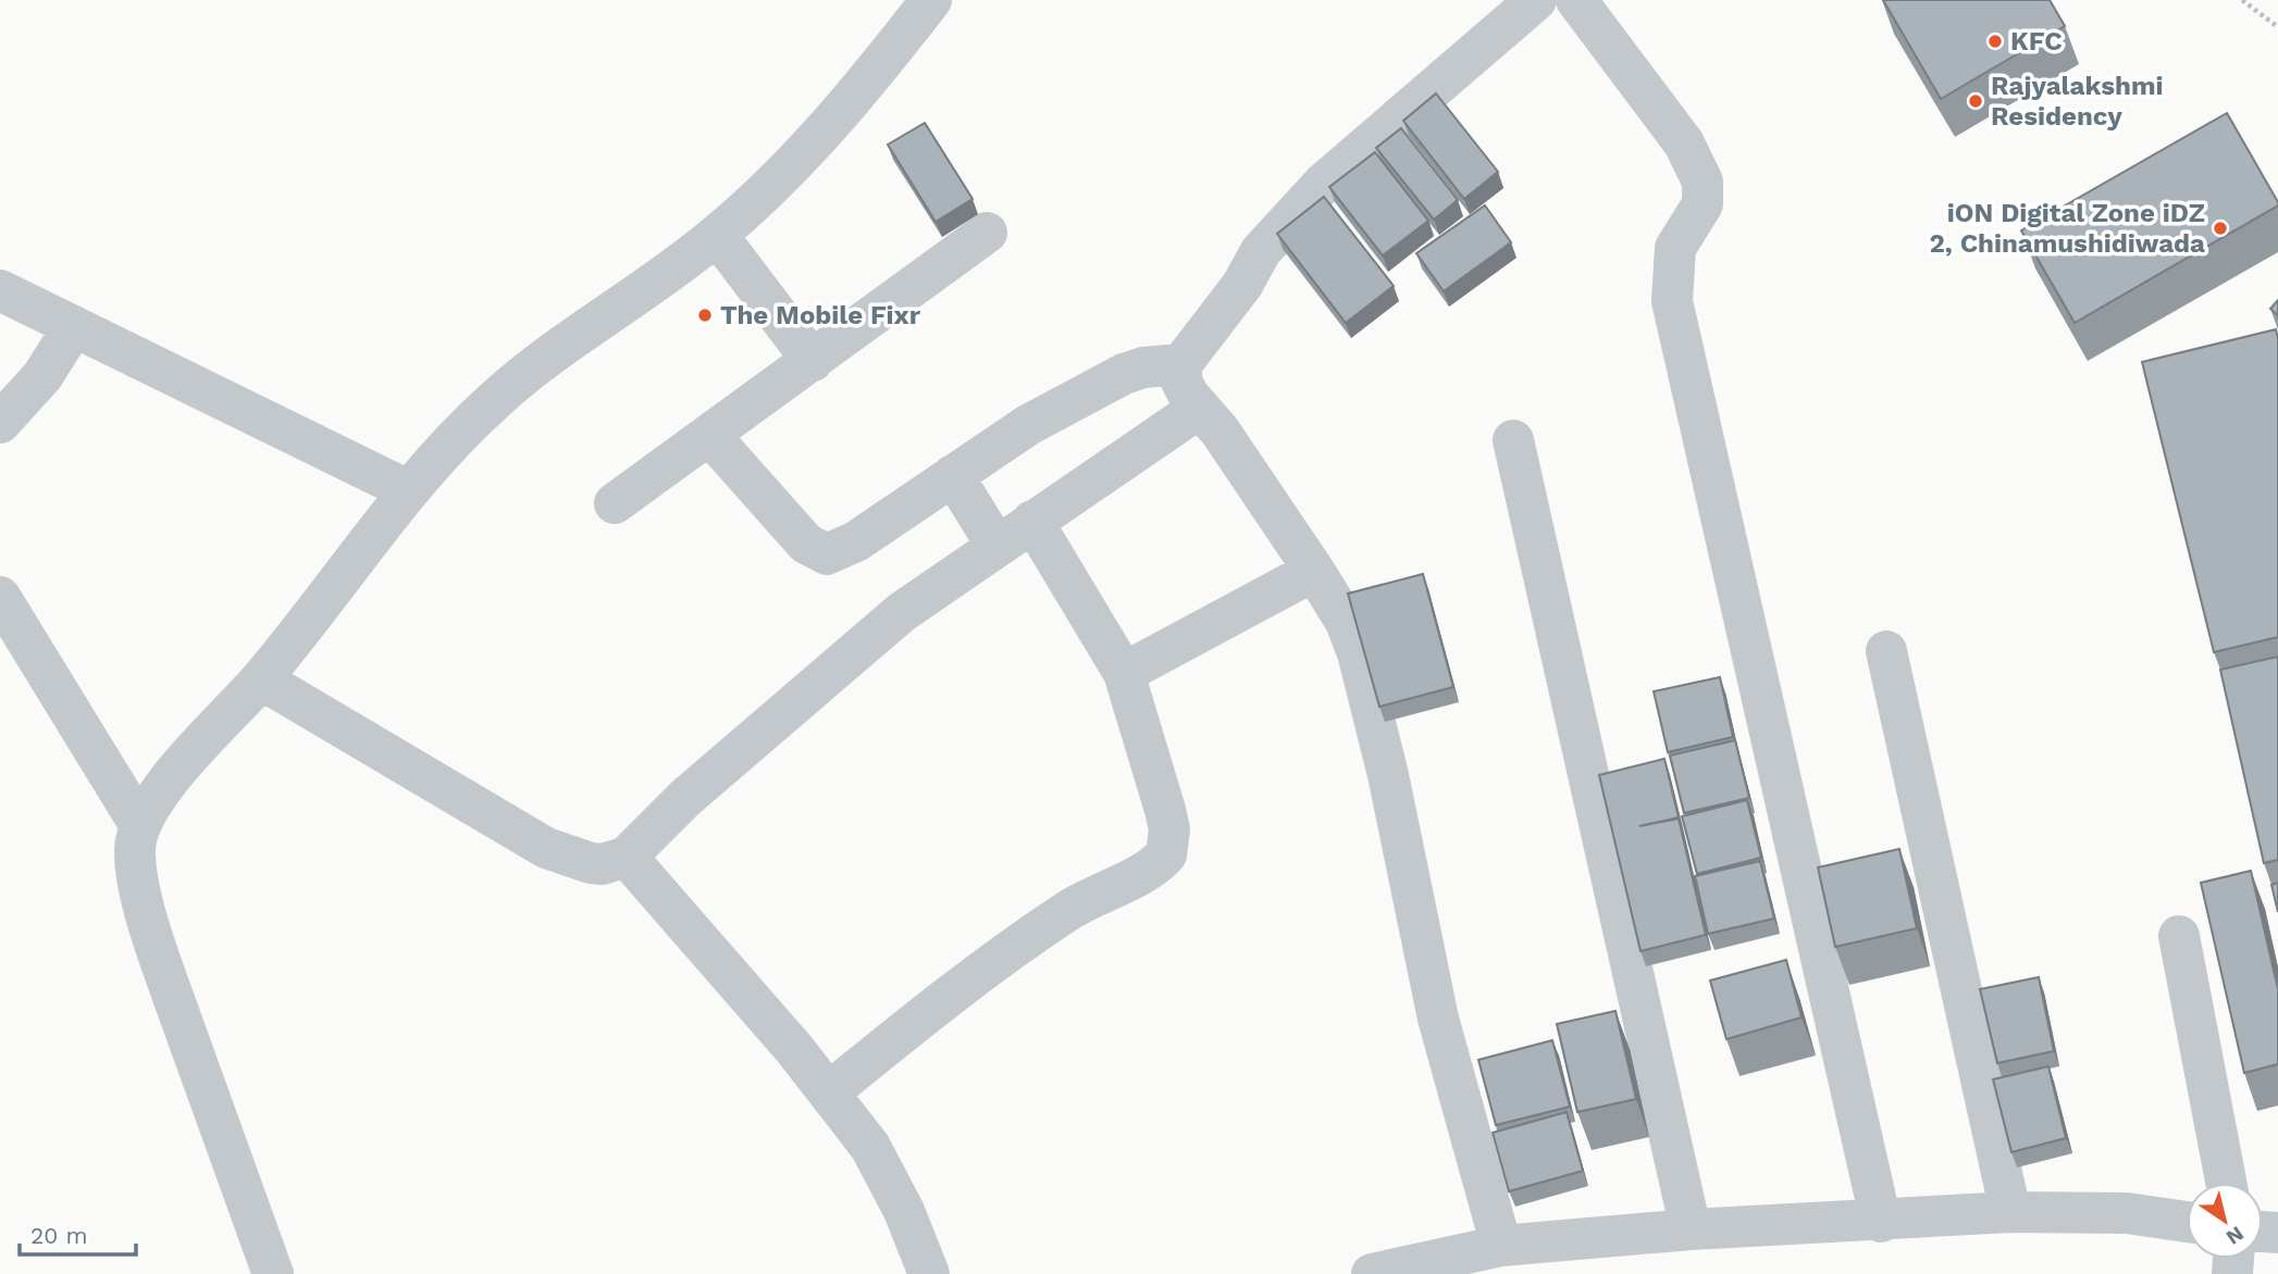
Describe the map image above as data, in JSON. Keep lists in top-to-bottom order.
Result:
{
  "places": [
    "KFC",
    "Rajyalakshmi Residency",
    "iON Digital Zone iDZ 2, Chinamushidiwada",
    "The Mobile Fixr"
  ],
  "scale_bar": "20 m",
  "north": "bottom right"
}
